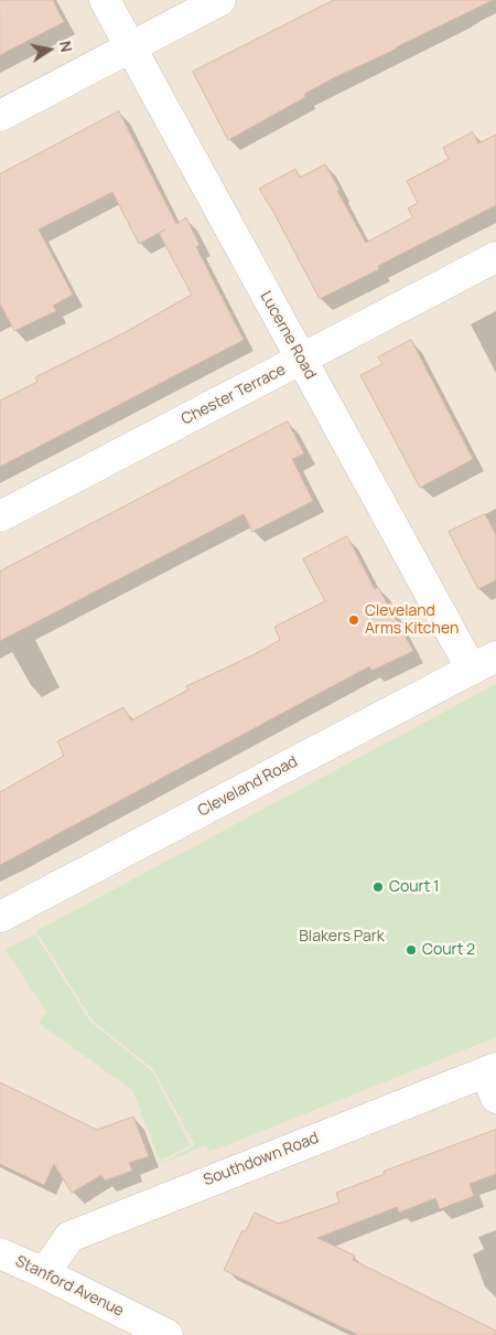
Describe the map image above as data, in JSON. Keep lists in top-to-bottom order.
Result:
{
  "streets": {
    "street": [
      "Lucerne Road",
      "Chester Terrace",
      "Cleveland Road",
      "Southdown Road",
      "Stanford Avenue"
    ]
  },
  "crossings": [
    ["Lucerne Road", "Chester Terrace"],
    ["Lucerne Road", "Cleveland Road"],
    ["Southdown Road", "Stanford Avenue"]
  ],
  "parks": ["Blakers Park"],
  "places": ["Cleveland Arms Kitchen", "Court 1", "Court 2"],
  "north": "right"
}
